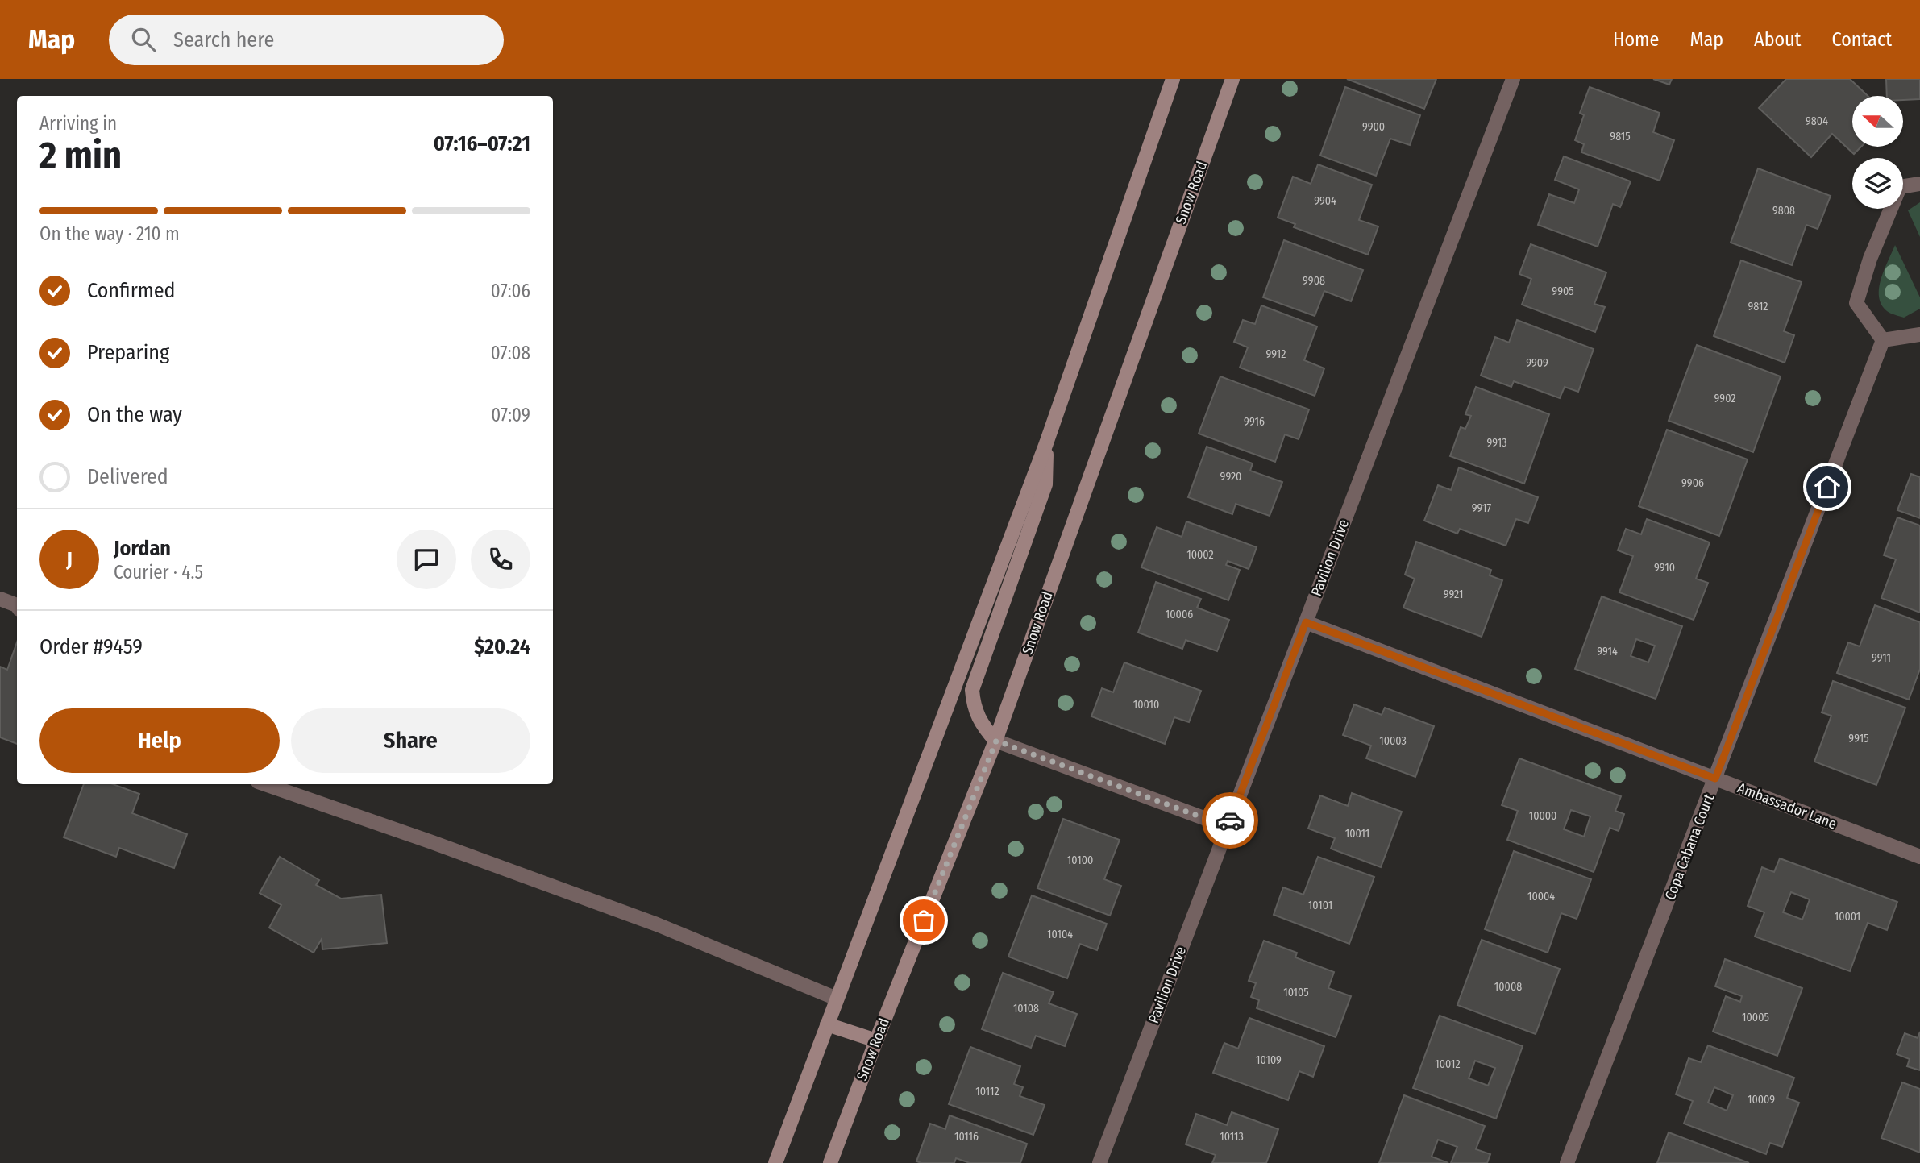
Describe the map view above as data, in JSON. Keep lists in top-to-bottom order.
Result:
{
  "streets": {
    "main road": ["Snow Road"],
    "street": ["Pavilion Drive", "Ambassador Lane", "Copa Cabana Court"]
  },
  "crossings": [
    ["Pavilion Drive", "Ambassador Lane"],
    ["Ambassador Lane", "Copa Cabana Court"]
  ],
  "house_numbers": [
    "9804",
    "9900",
    "9815",
    "9904",
    "9808",
    "9908",
    "9905",
    "9812",
    "9912",
    "9909",
    "9902",
    "9916",
    "9913",
    "9920",
    "9906",
    "9917",
    "10002",
    "9910",
    "9921",
    "10006",
    "9914",
    "9911",
    "10010",
    "9915",
    "10003",
    "10000",
    "10011",
    "10100",
    "10004",
    "10101",
    "10001",
    "10104",
    "10008",
    "10105",
    "10108",
    "10005",
    "10109",
    "10012",
    "10112",
    "10009",
    "10116",
    "10113"
  ],
  "north": "left",
  "page": {
    "header": "Map",
    "search": "Search here",
    "nav": [
      "Home",
      "Map",
      "About",
      "Contact"
    ],
    "heading": ["2 min", "Arriving in", "07:16–07:21"],
    "panel": [
      "Jordan",
      "Courier · 4.5",
      "Order #9459",
      "$20.24"
    ],
    "bar": "On the way · 210 m",
    "list": [
      ["Confirmed", "07:06"],
      ["Preparing", "07:08"],
      ["On the way", "07:09"],
      "Delivered"
    ],
    "round": "J",
    "buttons": ["Help", "Share"]
  }
}
